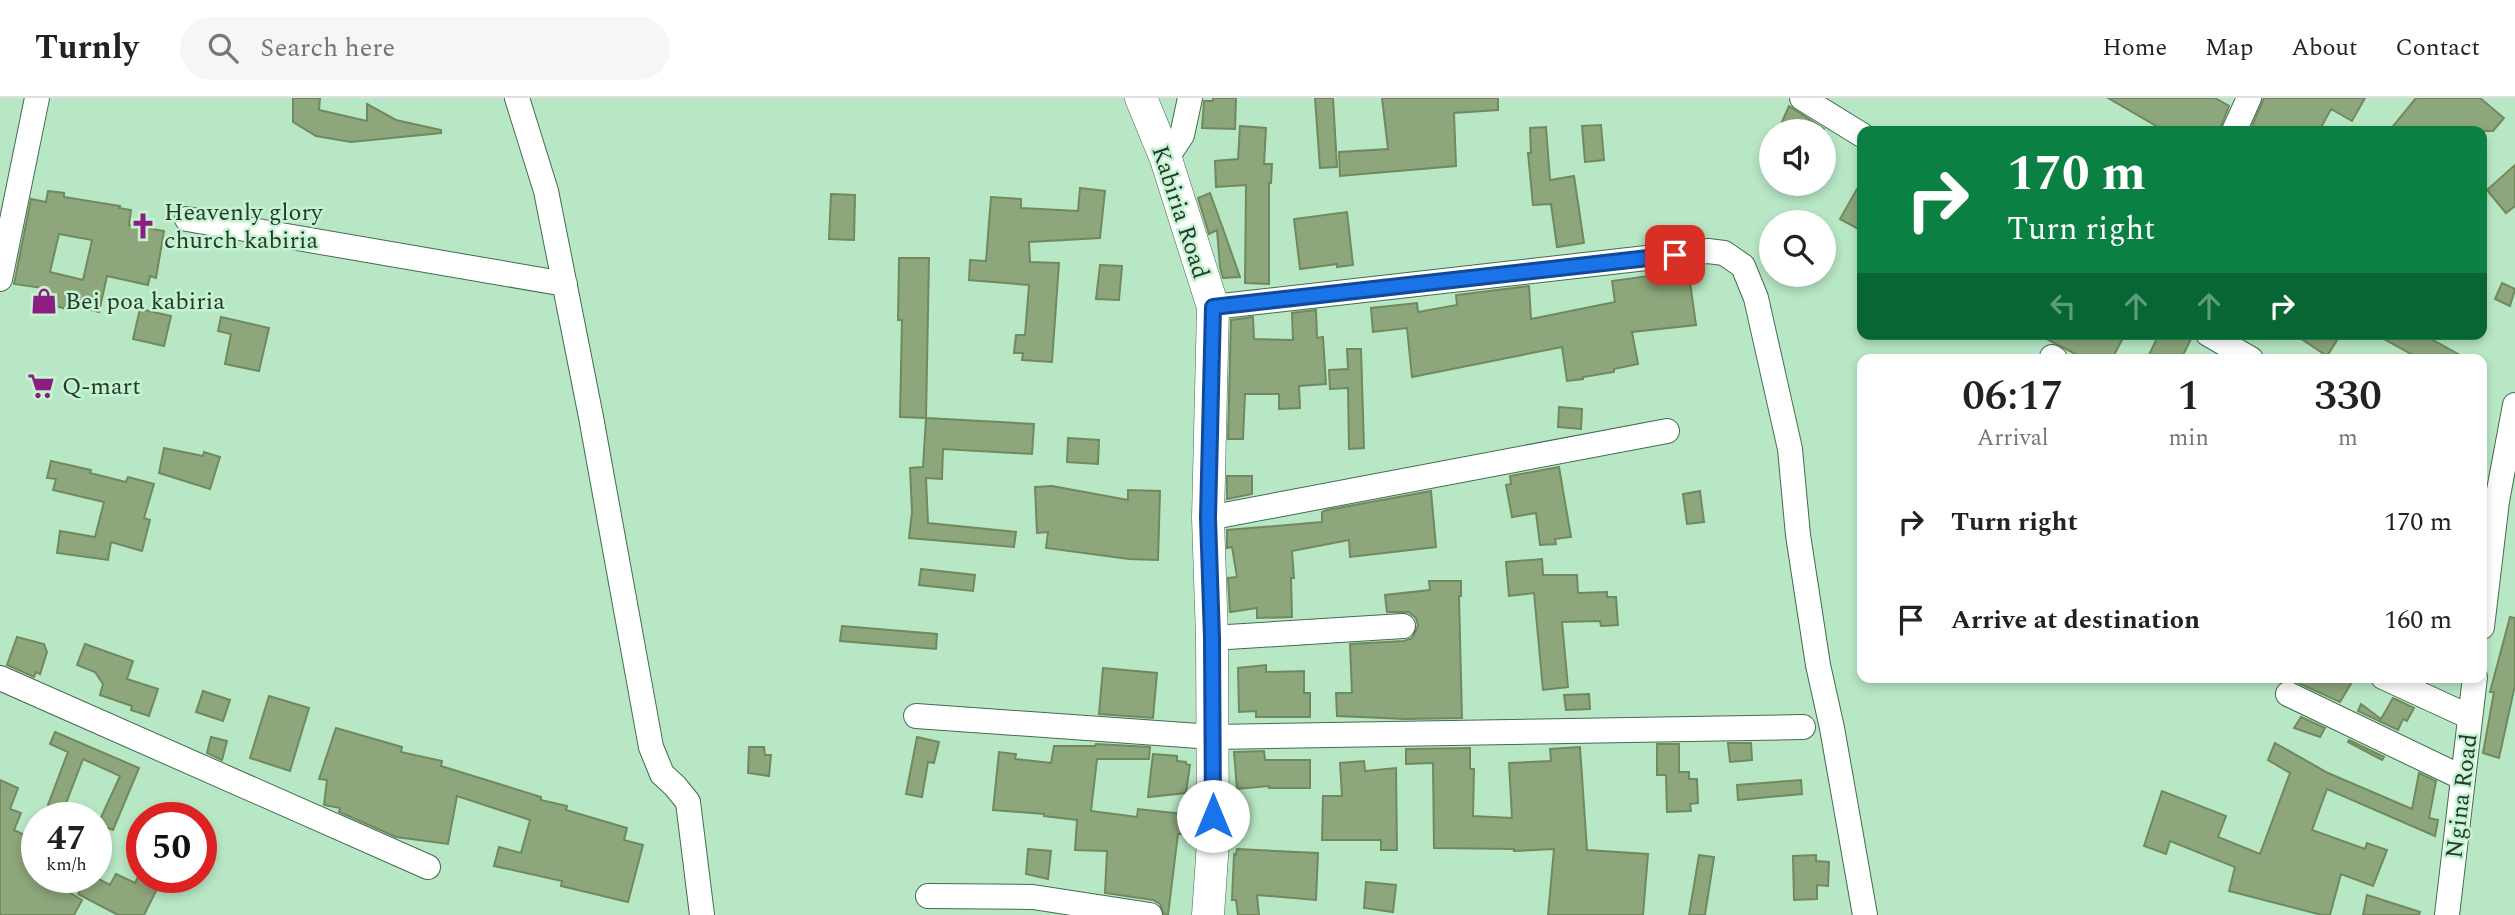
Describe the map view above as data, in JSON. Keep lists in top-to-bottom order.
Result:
{
  "streets": {
    "main road": ["Kabiria Road"],
    "street": ["Ngina Road"]
  },
  "places": {
    "church": ["Heavenly glory church kabiria"],
    "shop": ["Bei poa kabiria"],
    "supermarket": ["Q-mart"]
  },
  "page": {
    "header": "Turnly",
    "search": "Search here",
    "nav": [
      "Home",
      "Map",
      "About",
      "Contact"
    ],
    "turn": ["170 m", "Turn right"],
    "eta": [
      "06:17",
      "Arrival",
      "1",
      "min",
      "330",
      "m"
    ],
    "list": [
      {
        "name": "Turn right",
        "value": "170 m"
      },
      {
        "name": "Arrive at destination",
        "value": "160 m"
      }
    ],
    "speed": "47 km/h",
    "limit": "50"
  }
}
